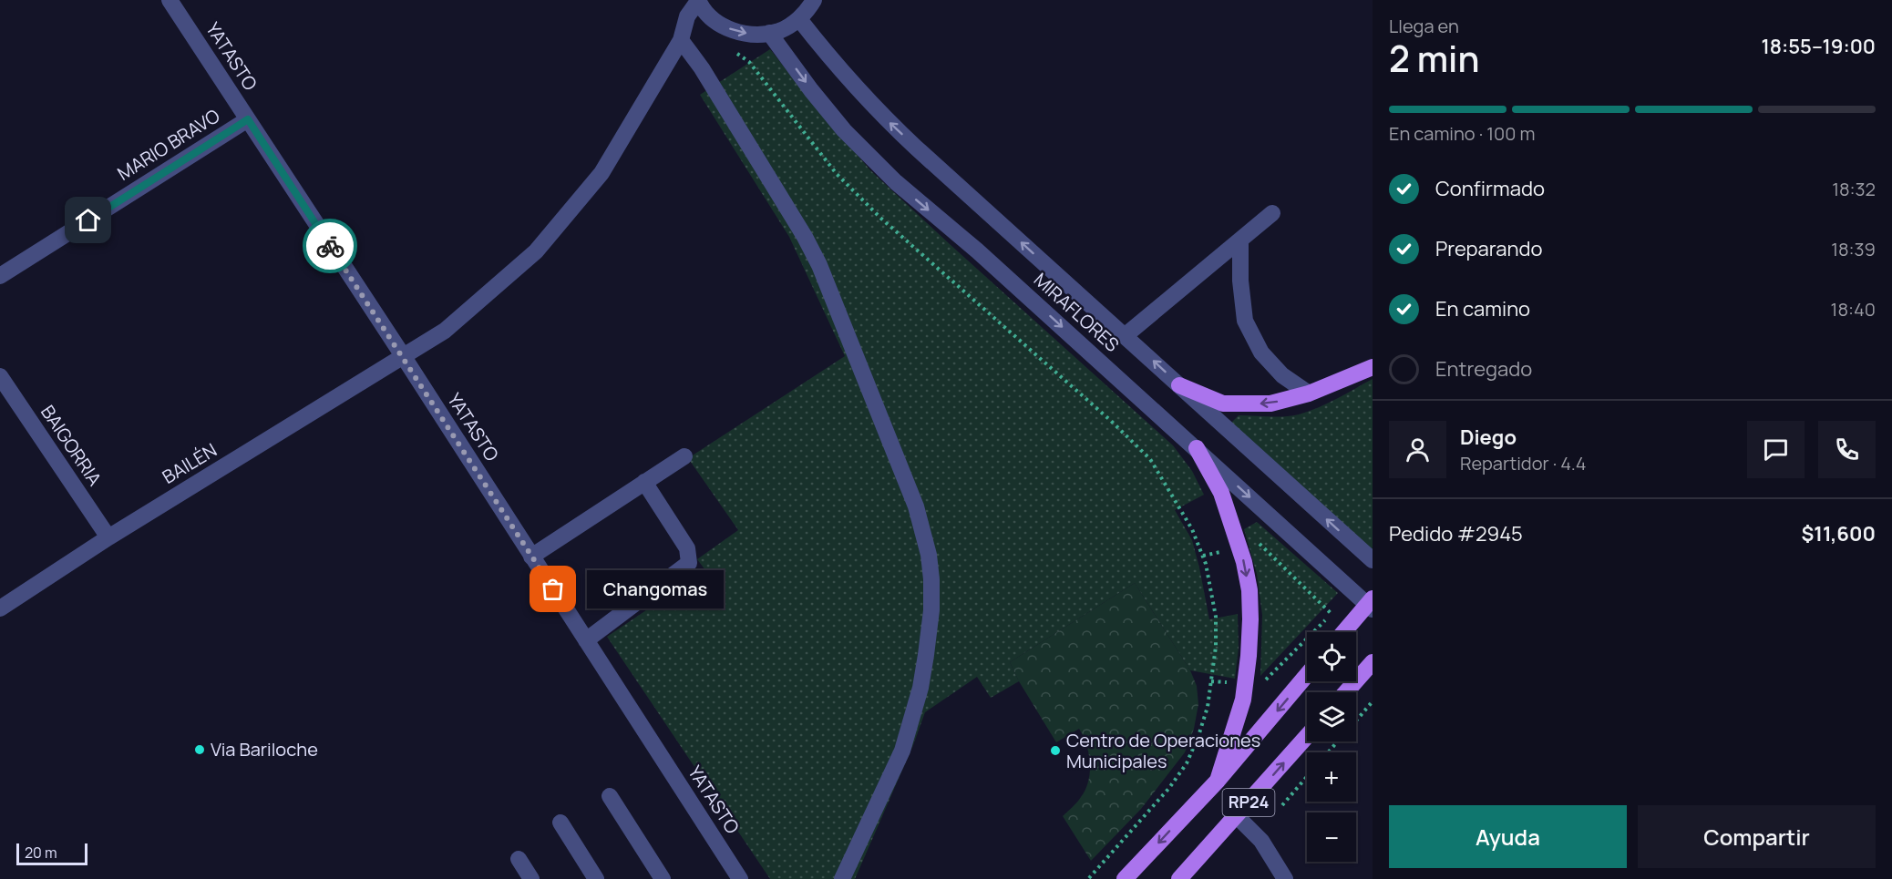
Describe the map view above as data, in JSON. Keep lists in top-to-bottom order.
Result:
{
  "streets": {
    "main road": ["RP24"],
    "street": [
      "YATASTO",
      "MARIO BRAVO",
      "MIRAFLORES",
      "BAIGORRIA",
      "BAILÉN"
    ]
  },
  "crossings": [
    ["YATASTO", "MARIO BRAVO"],
    ["YATASTO", "BAILÉN"],
    ["BAIGORRIA", "BAILÉN"]
  ],
  "places": ["Changomas", "Via Bariloche", "Centro de Operaciones Municipales"],
  "scale_bar": "20 m",
  "page": {
    "heading": ["2 min", "Llega en", "18:55–19:00"],
    "panel": [
      "Diego",
      "Repartidor · 4.4",
      "Pedido #2945",
      "$11,600"
    ],
    "bar": "En camino · 100 m",
    "list": [
      ["Confirmado", "18:32"],
      ["Preparando", "18:39"],
      ["En camino", "18:40"],
      "Entregado"
    ],
    "bubble": "Changomas",
    "map_buttons": ["+", "−"],
    "buttons": ["Ayuda", "Compartir"],
    "scale": "20 m"
  }
}
